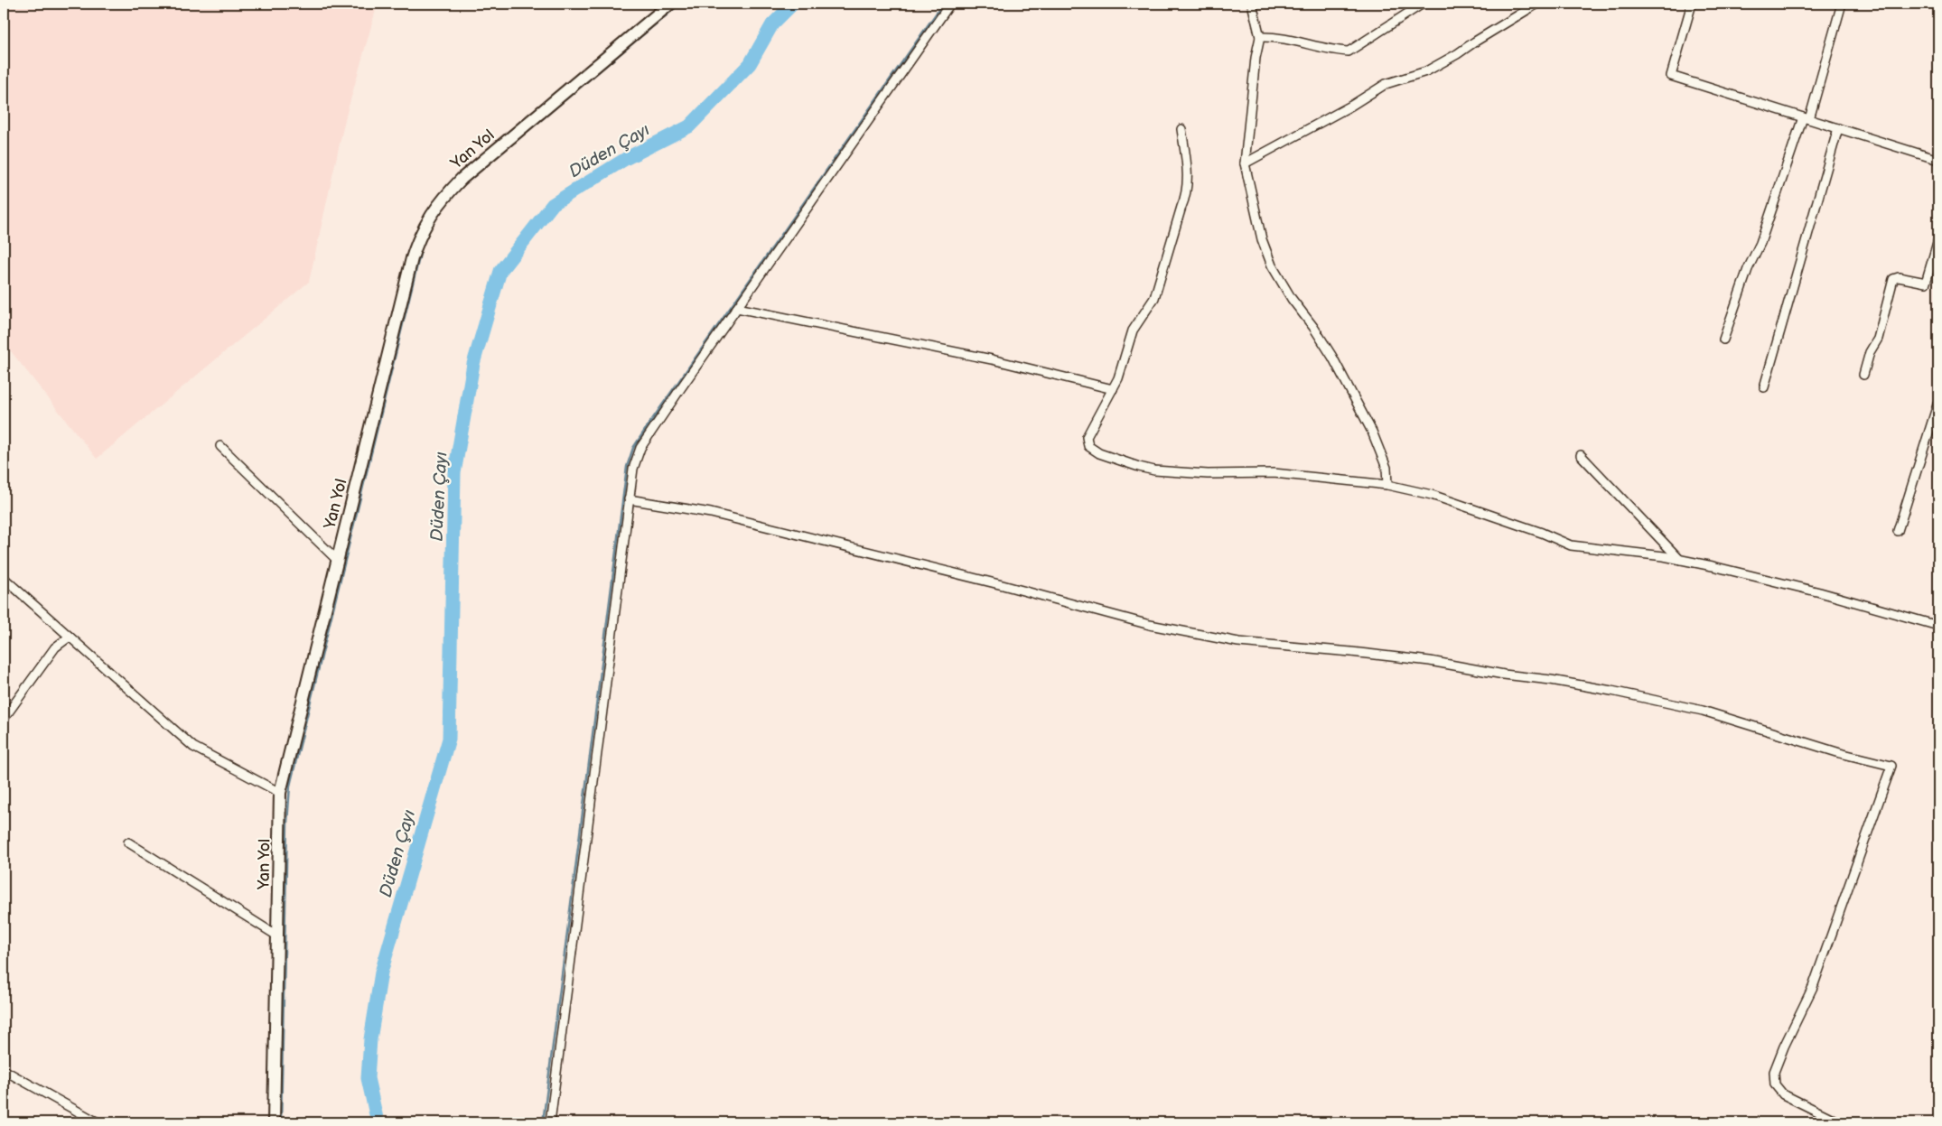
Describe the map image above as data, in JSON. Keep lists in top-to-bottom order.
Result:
{
  "streets": {
    "street": ["Yan Yol"]
  },
  "water": ["Düden Çayı"]
}
